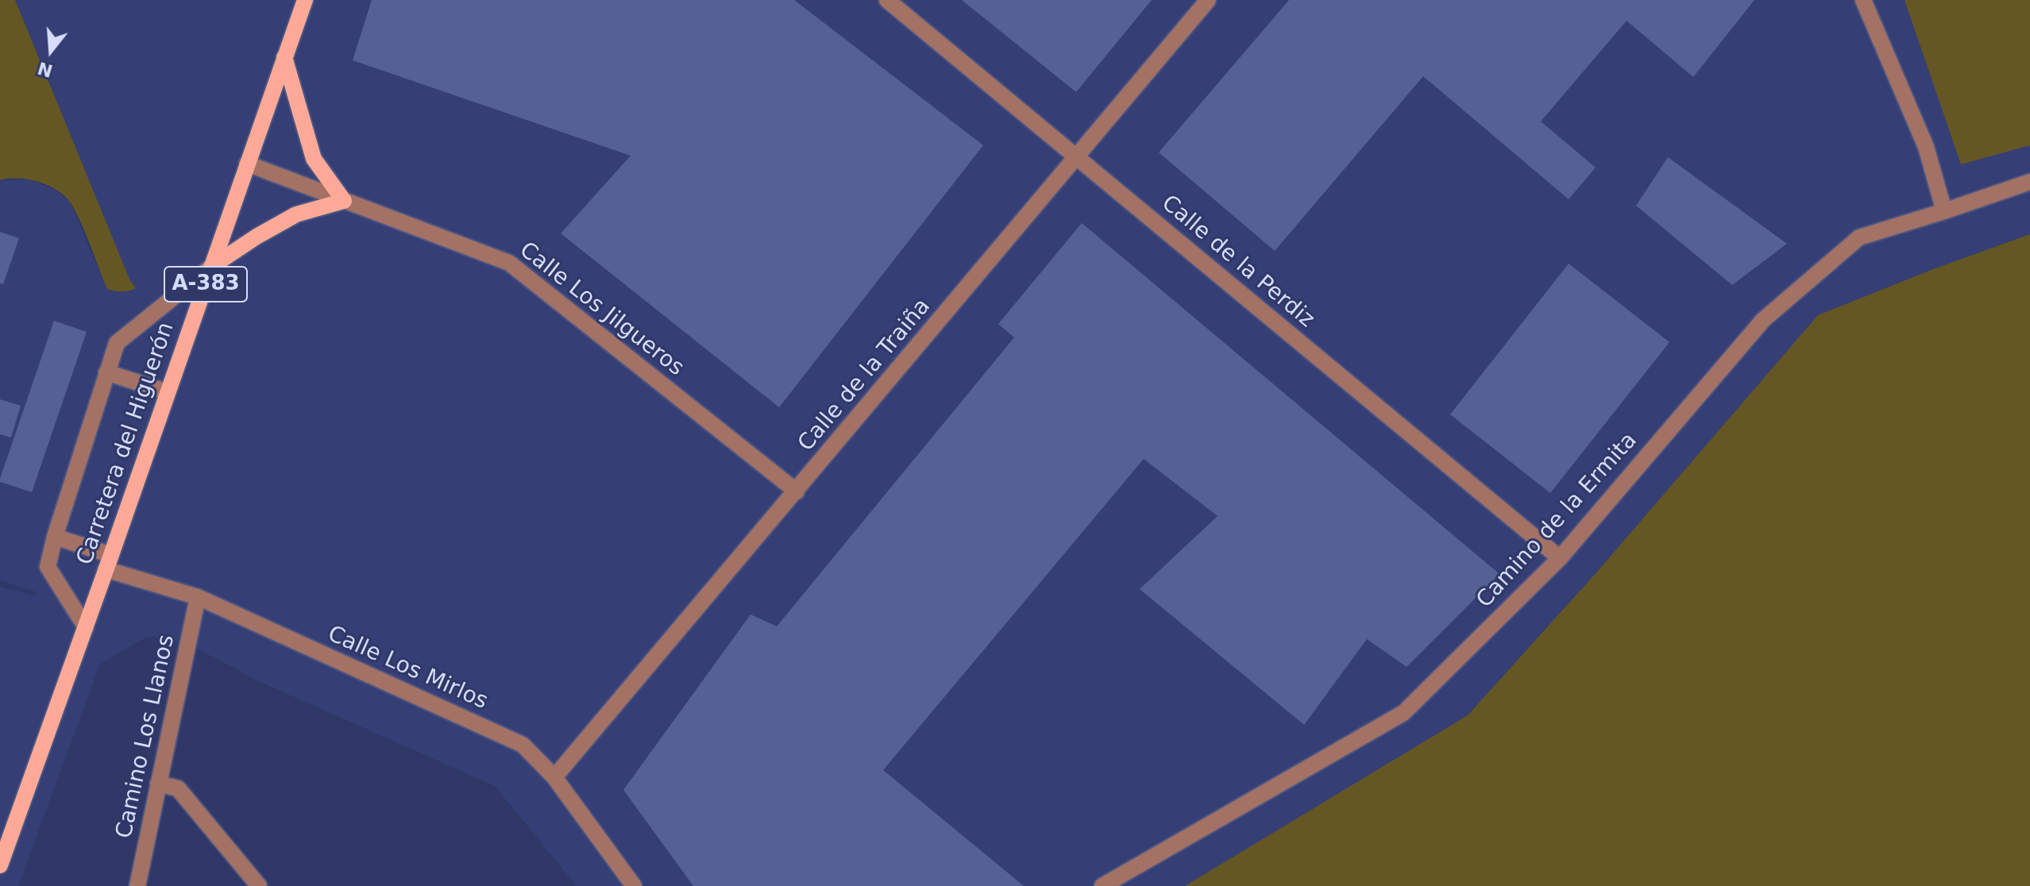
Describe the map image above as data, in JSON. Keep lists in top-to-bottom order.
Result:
{
  "streets": {
    "main road": ["A-383", "Carretera del Higuerón"],
    "street": [
      "Calle de la Perdiz",
      "Calle Los Jilgueros",
      "Calle de la Traiña",
      "Camino de la Ermita",
      "Calle Los Mirlos",
      "Camino Los Llanos"
    ]
  },
  "crossings": [
    ["Calle de la Perdiz", "Calle de la Traiña"],
    ["Calle de la Perdiz", "Camino de la Ermita"],
    ["Calle Los Jilgueros", "Calle de la Traiña"],
    ["Calle Los Jilgueros", "Carretera del Higuerón"],
    ["Calle de la Traiña", "Calle Los Mirlos"],
    ["Carretera del Higuerón", "Calle Los Mirlos"],
    ["Calle Los Mirlos", "Camino Los Llanos"]
  ],
  "north": "bottom"
}
